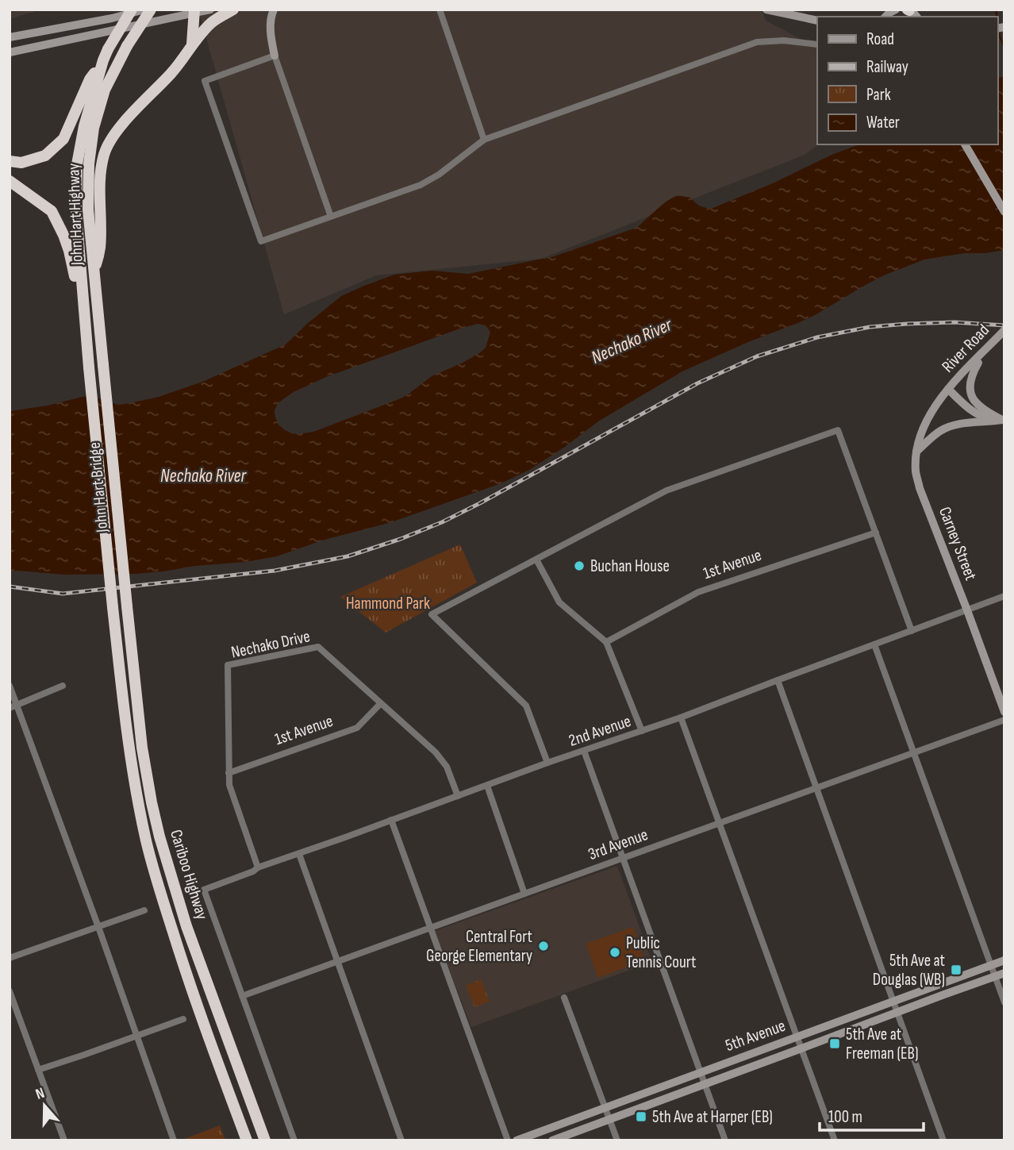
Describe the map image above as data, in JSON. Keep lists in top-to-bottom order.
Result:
{
  "streets": {
    "highway": ["John Hart Highway", "John Hart Bridge", "Cariboo Highway"],
    "main road": ["River Road", "Carney Street", "5th Avenue"],
    "street": [
      "1st Avenue",
      "Nechako Drive",
      "2nd Avenue",
      "3rd Avenue"
    ]
  },
  "crossings": [
    ["John Hart Highway", "John Hart Bridge"],
    ["River Road", "Carney Street"],
    ["John Hart Bridge", "Cariboo Highway"],
    ["Carney Street", "2nd Avenue"],
    ["1st Avenue", "Nechako Drive"],
    ["Nechako Drive", "2nd Avenue"],
    ["2nd Avenue", "3rd Avenue"]
  ],
  "water": ["Nechako River"],
  "parks": ["Hammond Park"],
  "places": {
    "other": ["Buchan House", "Central Fort George Elementary", "Public Tennis Court"],
    "transit": ["5th Ave at Douglas (WB)", "5th Ave at Freeman (EB)", "5th Ave at Harper (EB)"]
  },
  "legend": [
    "Road",
    "Railway",
    "Park",
    "Water"
  ],
  "scale_bar": "100 m",
  "north": "top"
}
